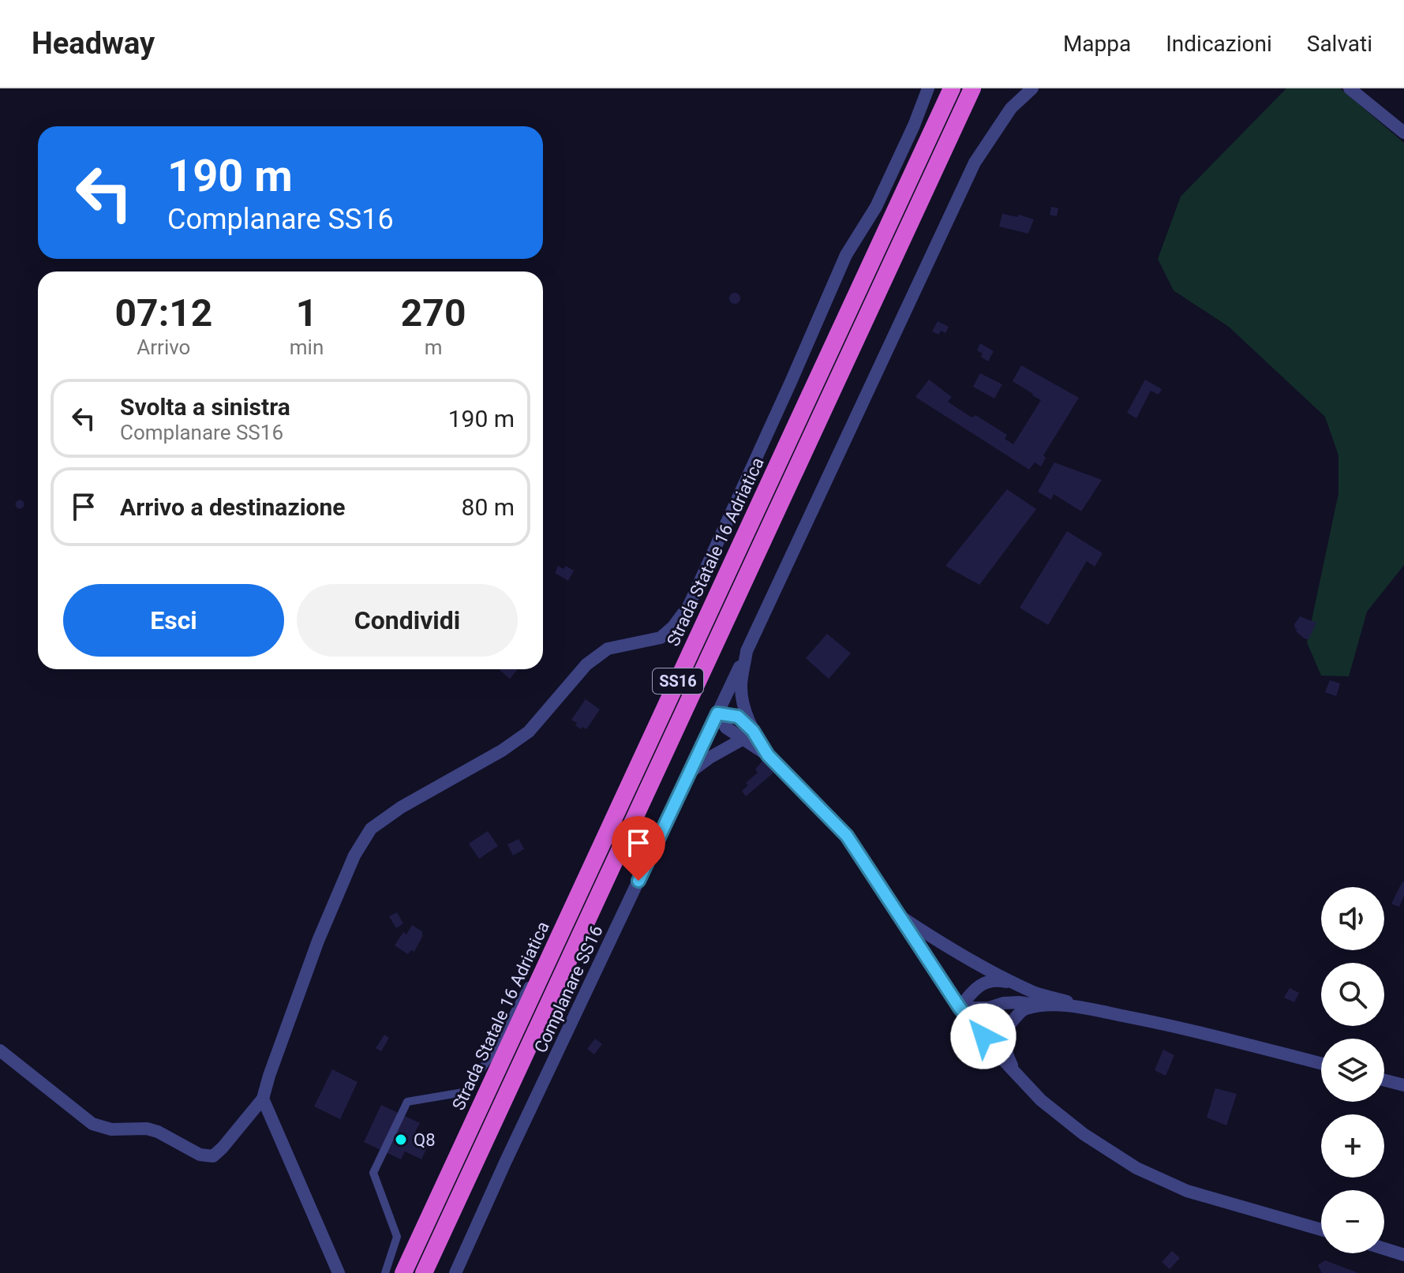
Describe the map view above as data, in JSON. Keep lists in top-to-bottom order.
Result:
{
  "streets": {
    "highway": ["Strada Statale 16 Adriatica", "SS16"],
    "street": ["Complanare SS16"]
  },
  "places": ["Q8"],
  "page": {
    "header": "Headway",
    "nav": ["Mappa", "Indicazioni", "Salvati"],
    "turn": ["190 m", "Complanare SS16"],
    "eta": [
      "07:12",
      "Arrivo",
      "1",
      "min",
      "270",
      "m"
    ],
    "list": [
      {
        "name": "Svolta a sinistra",
        "note": "Complanare SS16",
        "value": "190 m"
      },
      {
        "name": "Arrivo a destinazione",
        "value": "80 m"
      }
    ],
    "buttons": ["Esci", "Condividi"],
    "map_buttons": ["+", "−"]
  }
}
